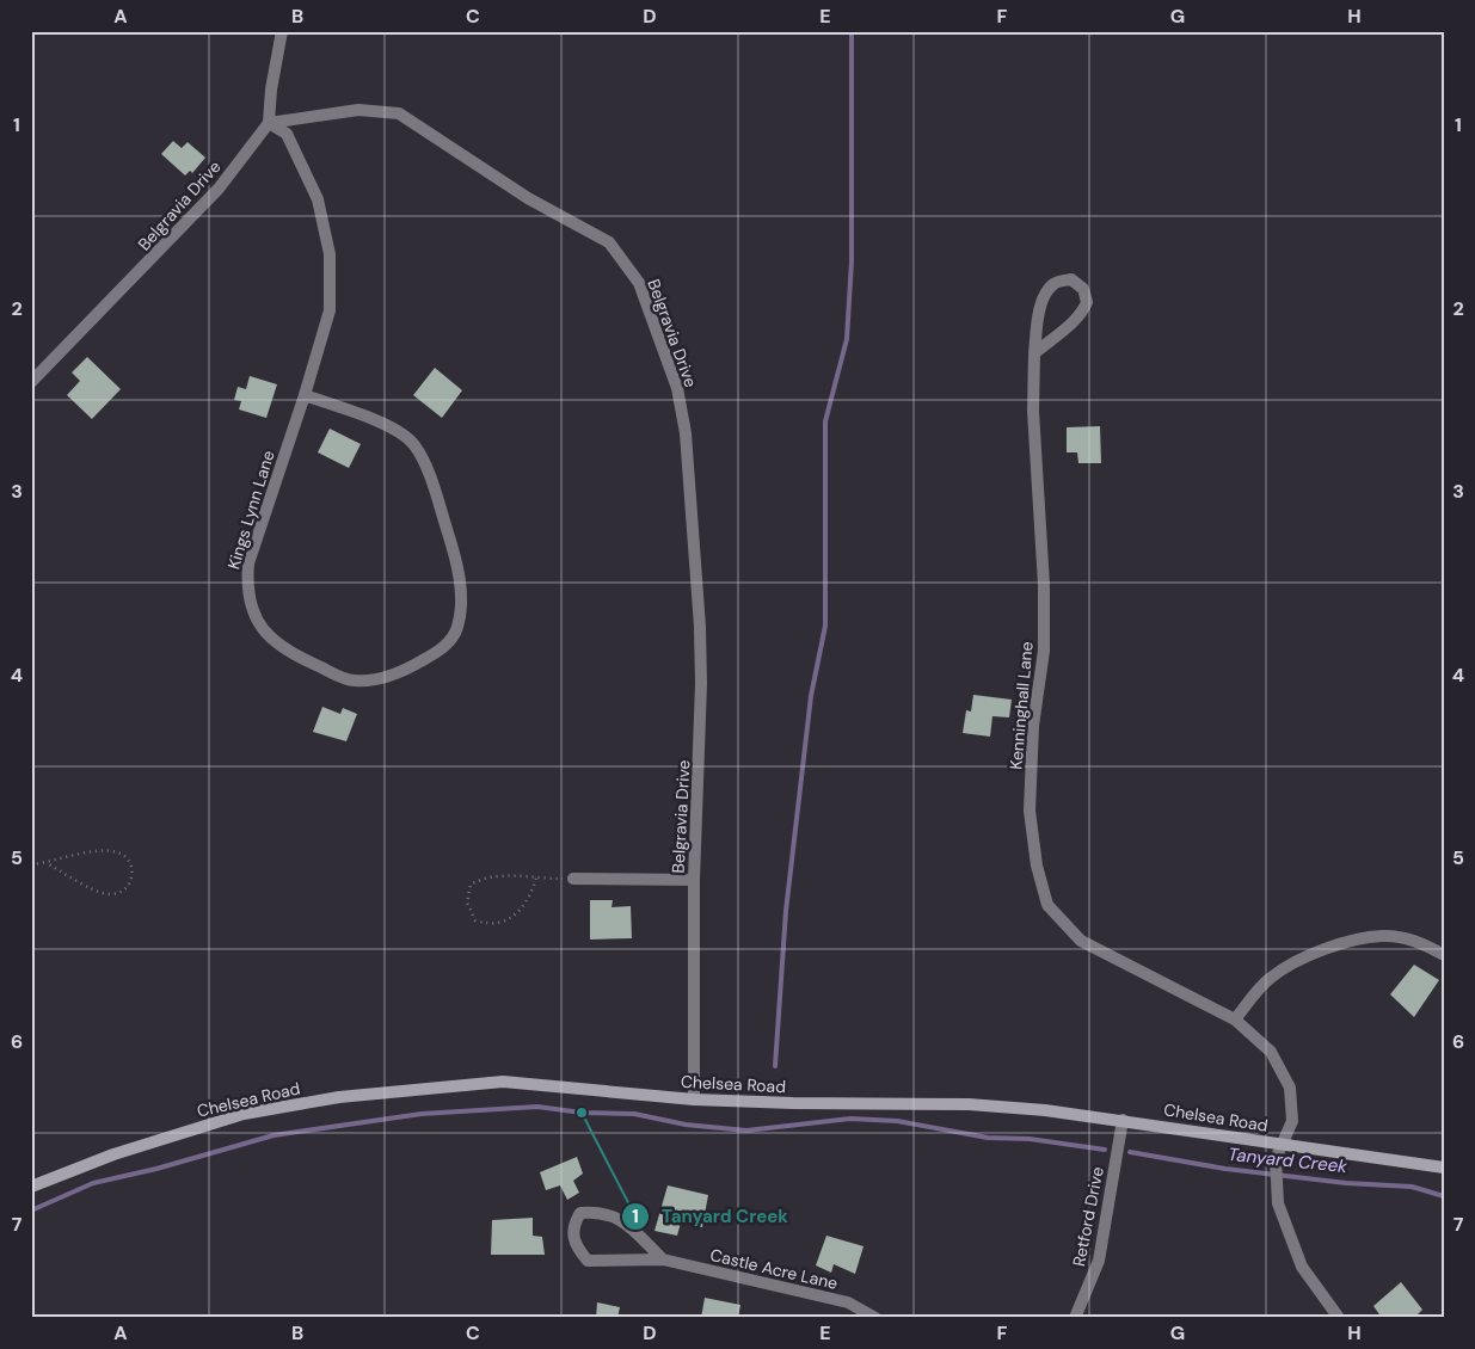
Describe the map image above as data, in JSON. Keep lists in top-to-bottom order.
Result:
{
  "streets": {
    "street": [
      "Belgravia Drive",
      "Kings Lynn Lane",
      "Kenninghall Lane",
      "Chelsea Road",
      "Retford Drive",
      "Castle Acre Lane"
    ]
  },
  "crossings": [
    ["Belgravia Drive", "Kings Lynn Lane"],
    ["Belgravia Drive", "Chelsea Road"],
    ["Kenninghall Lane", "Chelsea Road"],
    ["Chelsea Road", "Retford Drive"]
  ],
  "water": ["Tanyard Creek"],
  "places": ["Tanyard Creek"],
  "grid": {
    "columns": [
      "A",
      "B",
      "C",
      "D",
      "E",
      "F",
      "G",
      "H"
    ],
    "rows": [
      "1",
      "2",
      "3",
      "4",
      "5",
      "6",
      "7"
    ]
  }
}
